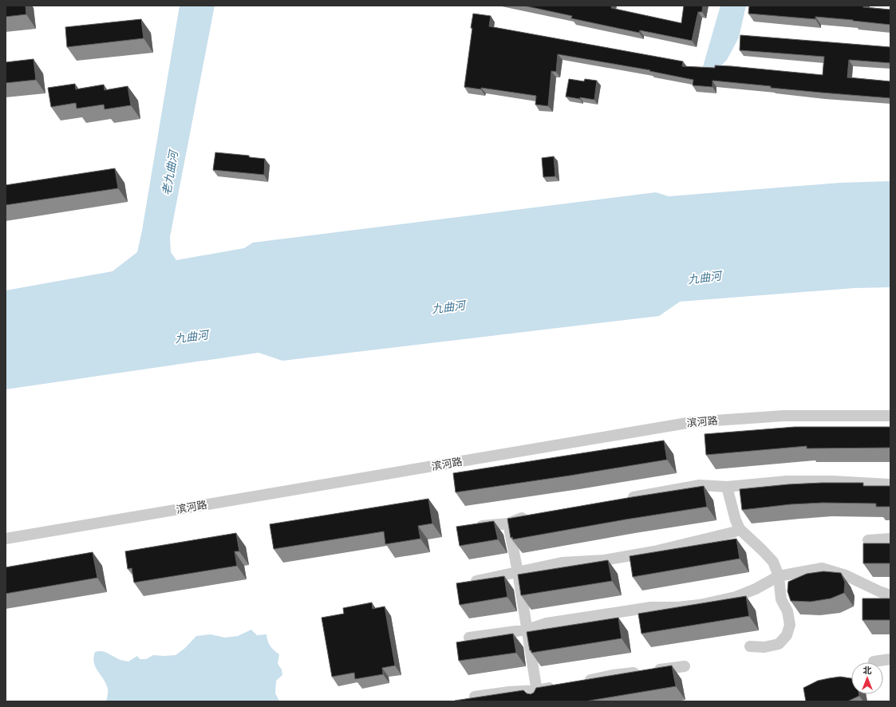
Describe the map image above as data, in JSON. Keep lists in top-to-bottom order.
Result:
{
  "streets": {
    "street": ["滨河路"]
  },
  "water": ["老九曲河", "九曲河"],
  "north": "top"
}
